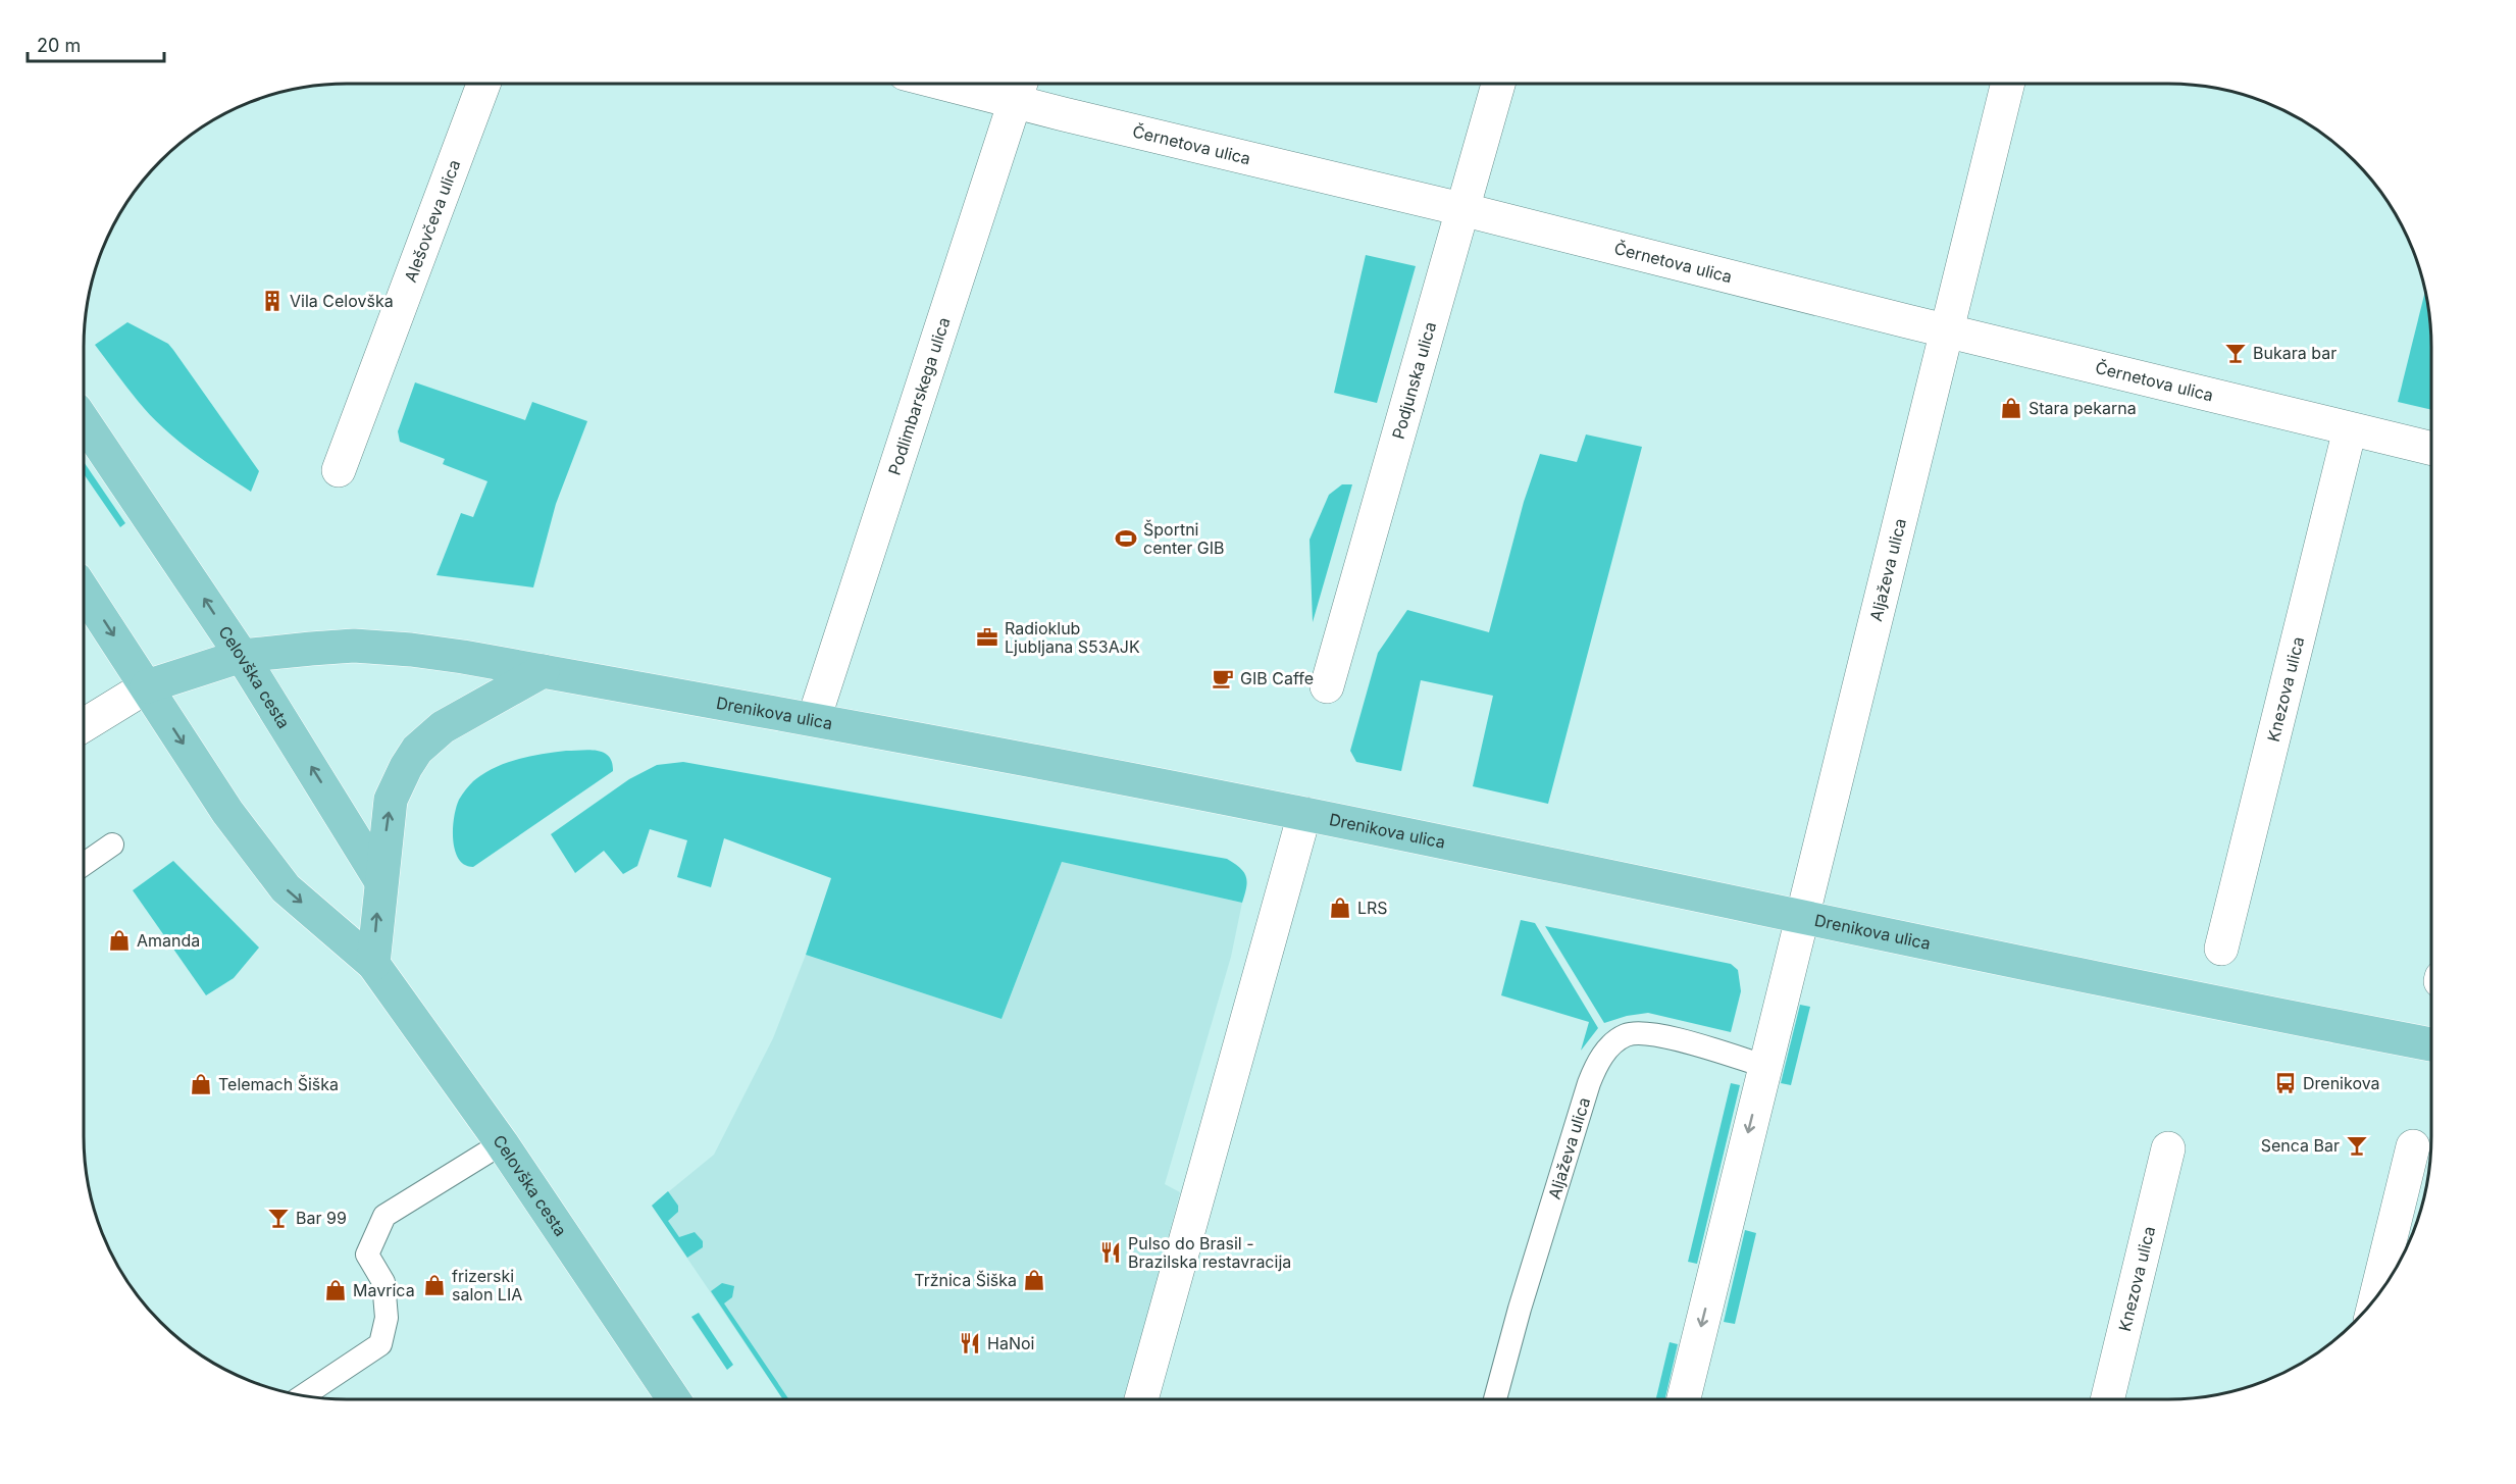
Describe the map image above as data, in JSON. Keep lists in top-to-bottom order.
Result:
{
  "streets": {
    "main road": ["Celovška cesta", "Drenikova ulica"],
    "street": [
      "Černetova ulica",
      "Alešovčeva ulica",
      "Podjunska ulica",
      "Podlimbarskega ulica",
      "Aljaževa ulica",
      "Knezova ulica"
    ]
  },
  "crossings": [
    ["Černetova ulica", "Podjunska ulica"],
    ["Černetova ulica", "Podlimbarskega ulica"],
    ["Černetova ulica", "Aljaževa ulica"],
    ["Černetova ulica", "Knezova ulica"],
    ["Podlimbarskega ulica", "Drenikova ulica"],
    ["Aljaževa ulica", "Drenikova ulica"],
    ["Celovška cesta", "Drenikova ulica"]
  ],
  "places": {
    "building": ["Vila Celovška"],
    "bar": ["Bukara bar", "Senca Bar", "Bar 99"],
    "shop": [
      "Stara pekarna",
      "LRS",
      "Amanda",
      "Telemach Šiška",
      "Tržnica Šiška",
      "frizerski salon LIA",
      "Mavrica"
    ],
    "sports": ["Športni center GIB"],
    "office": ["Radioklub Ljubljana S53AJK"],
    "cafe": ["GIB Caffe"],
    "bus stop": ["Drenikova"],
    "restaurant": ["Pulso do Brasil - Brazilska restavracija", "HaNoi"]
  },
  "scale_bar": "20 m"
}
